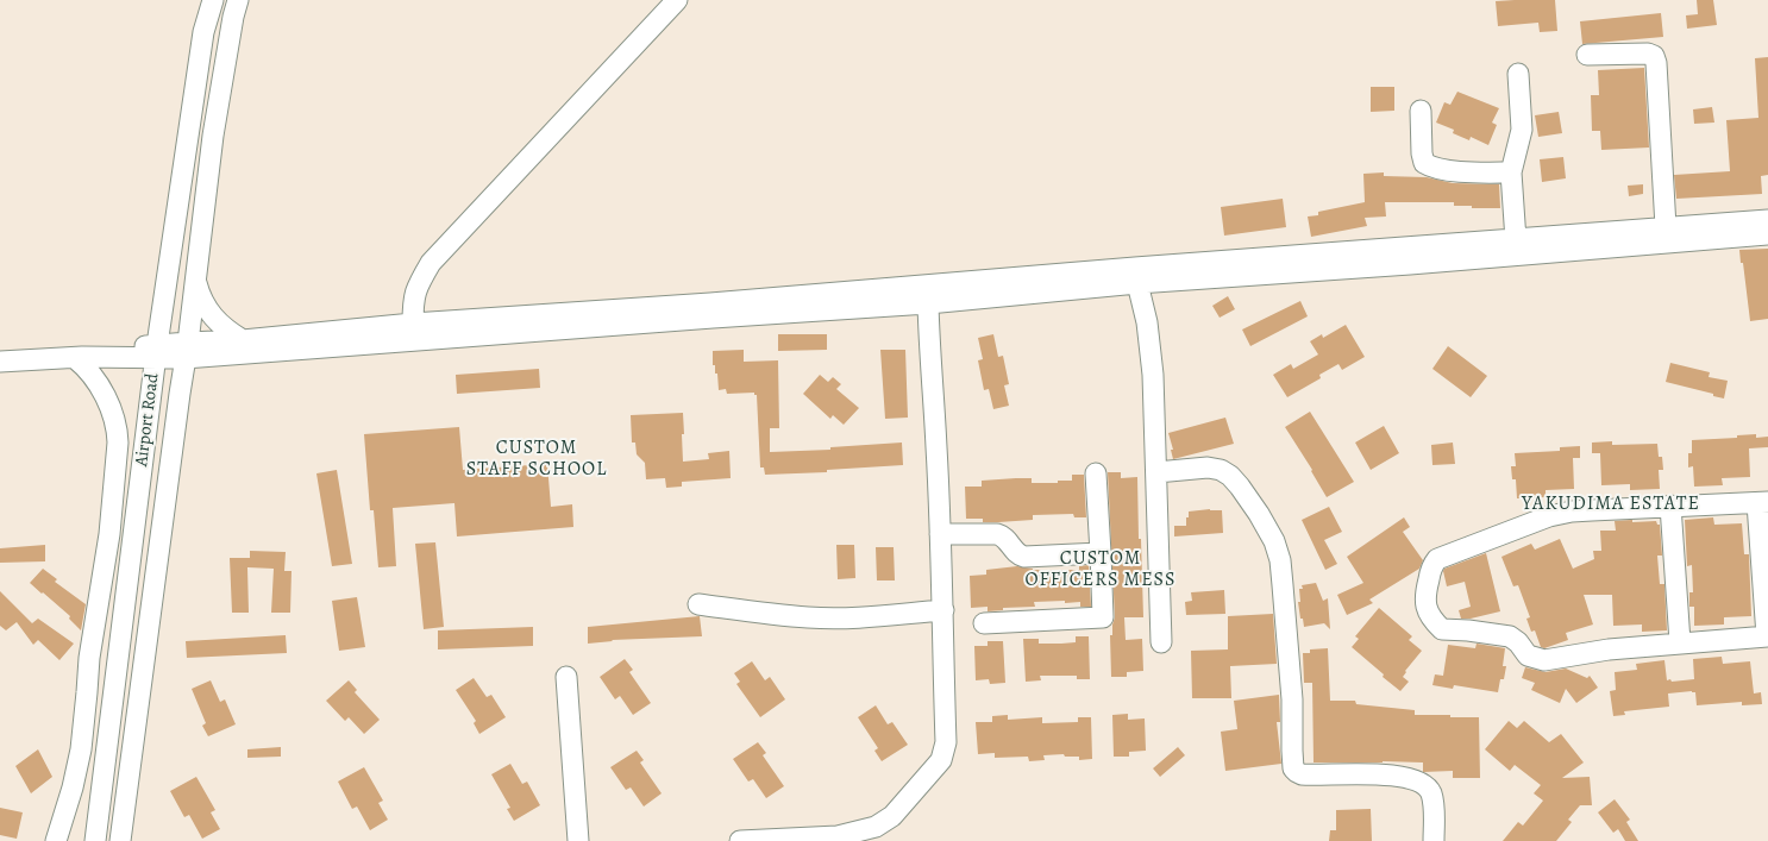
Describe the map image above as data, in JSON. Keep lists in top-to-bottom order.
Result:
{
  "streets": {
    "street": ["Airport Road"]
  },
  "districts": ["CUSTOM STAFF SCHOOL", "YAKUDIMA ESTATE", "CUSTOM OFFICERS MESS"]
}
